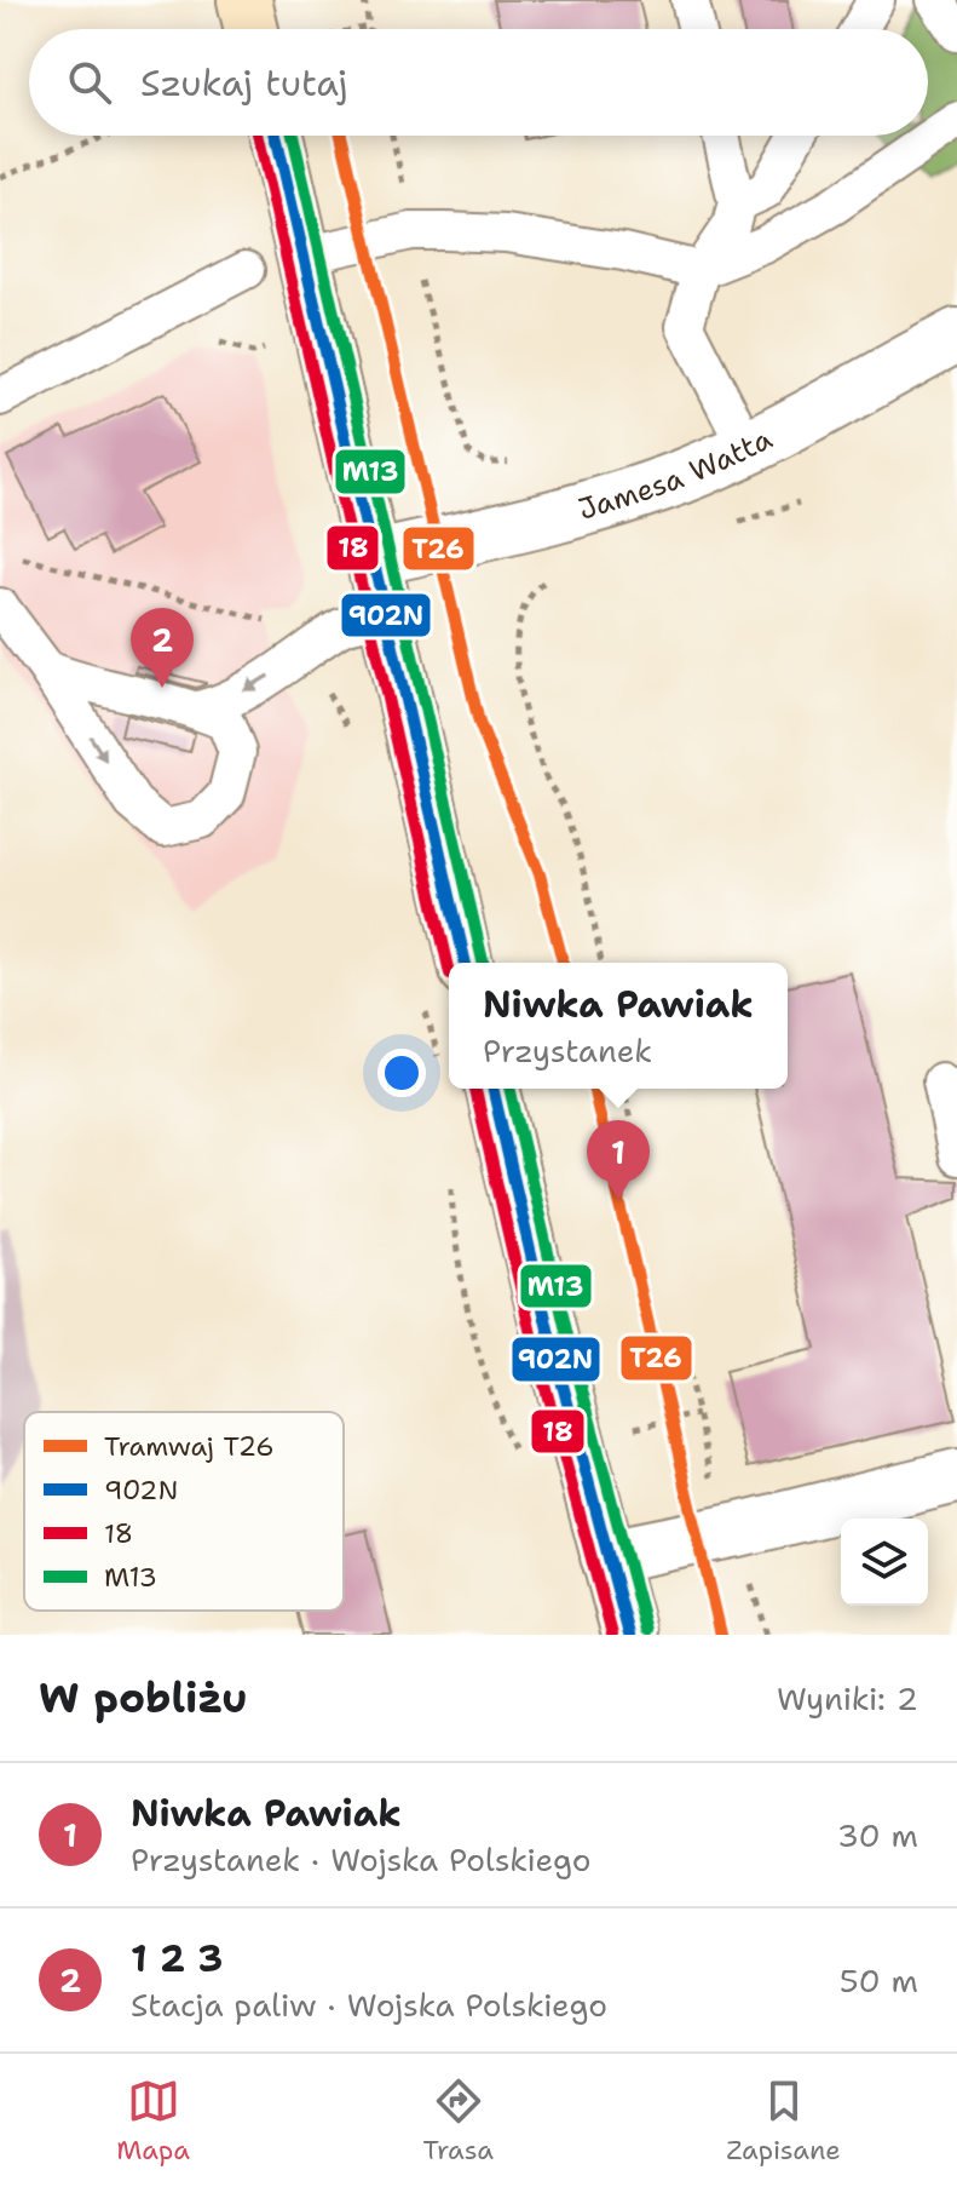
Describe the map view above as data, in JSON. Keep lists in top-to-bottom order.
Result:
{
  "streets": {
    "street": ["Jamesa Watta"]
  },
  "lines": [
    "tram line T26",
    "transit line 902N",
    "transit line 18",
    "transit line M13"
  ],
  "legend": [
    "Tramwaj T26",
    "902N",
    "18",
    "M13"
  ],
  "page": {
    "search": "Szukaj tutaj",
    "pins": ["2", "1"],
    "popup": ["Niwka Pawiak", "Przystanek"],
    "heading": ["W pobliżu", "Wyniki: 2"],
    "list": [
      {
        "mark": "1",
        "name": "Niwka Pawiak",
        "note": "Przystanek · Wojska Polskiego",
        "value": "30 m"
      },
      {
        "mark": "2",
        "name": "1 2 3",
        "note": "Stacja paliw · Wojska Polskiego",
        "value": "50 m"
      }
    ],
    "nav": ["Mapa", "Trasa", "Zapisane"]
  }
}
